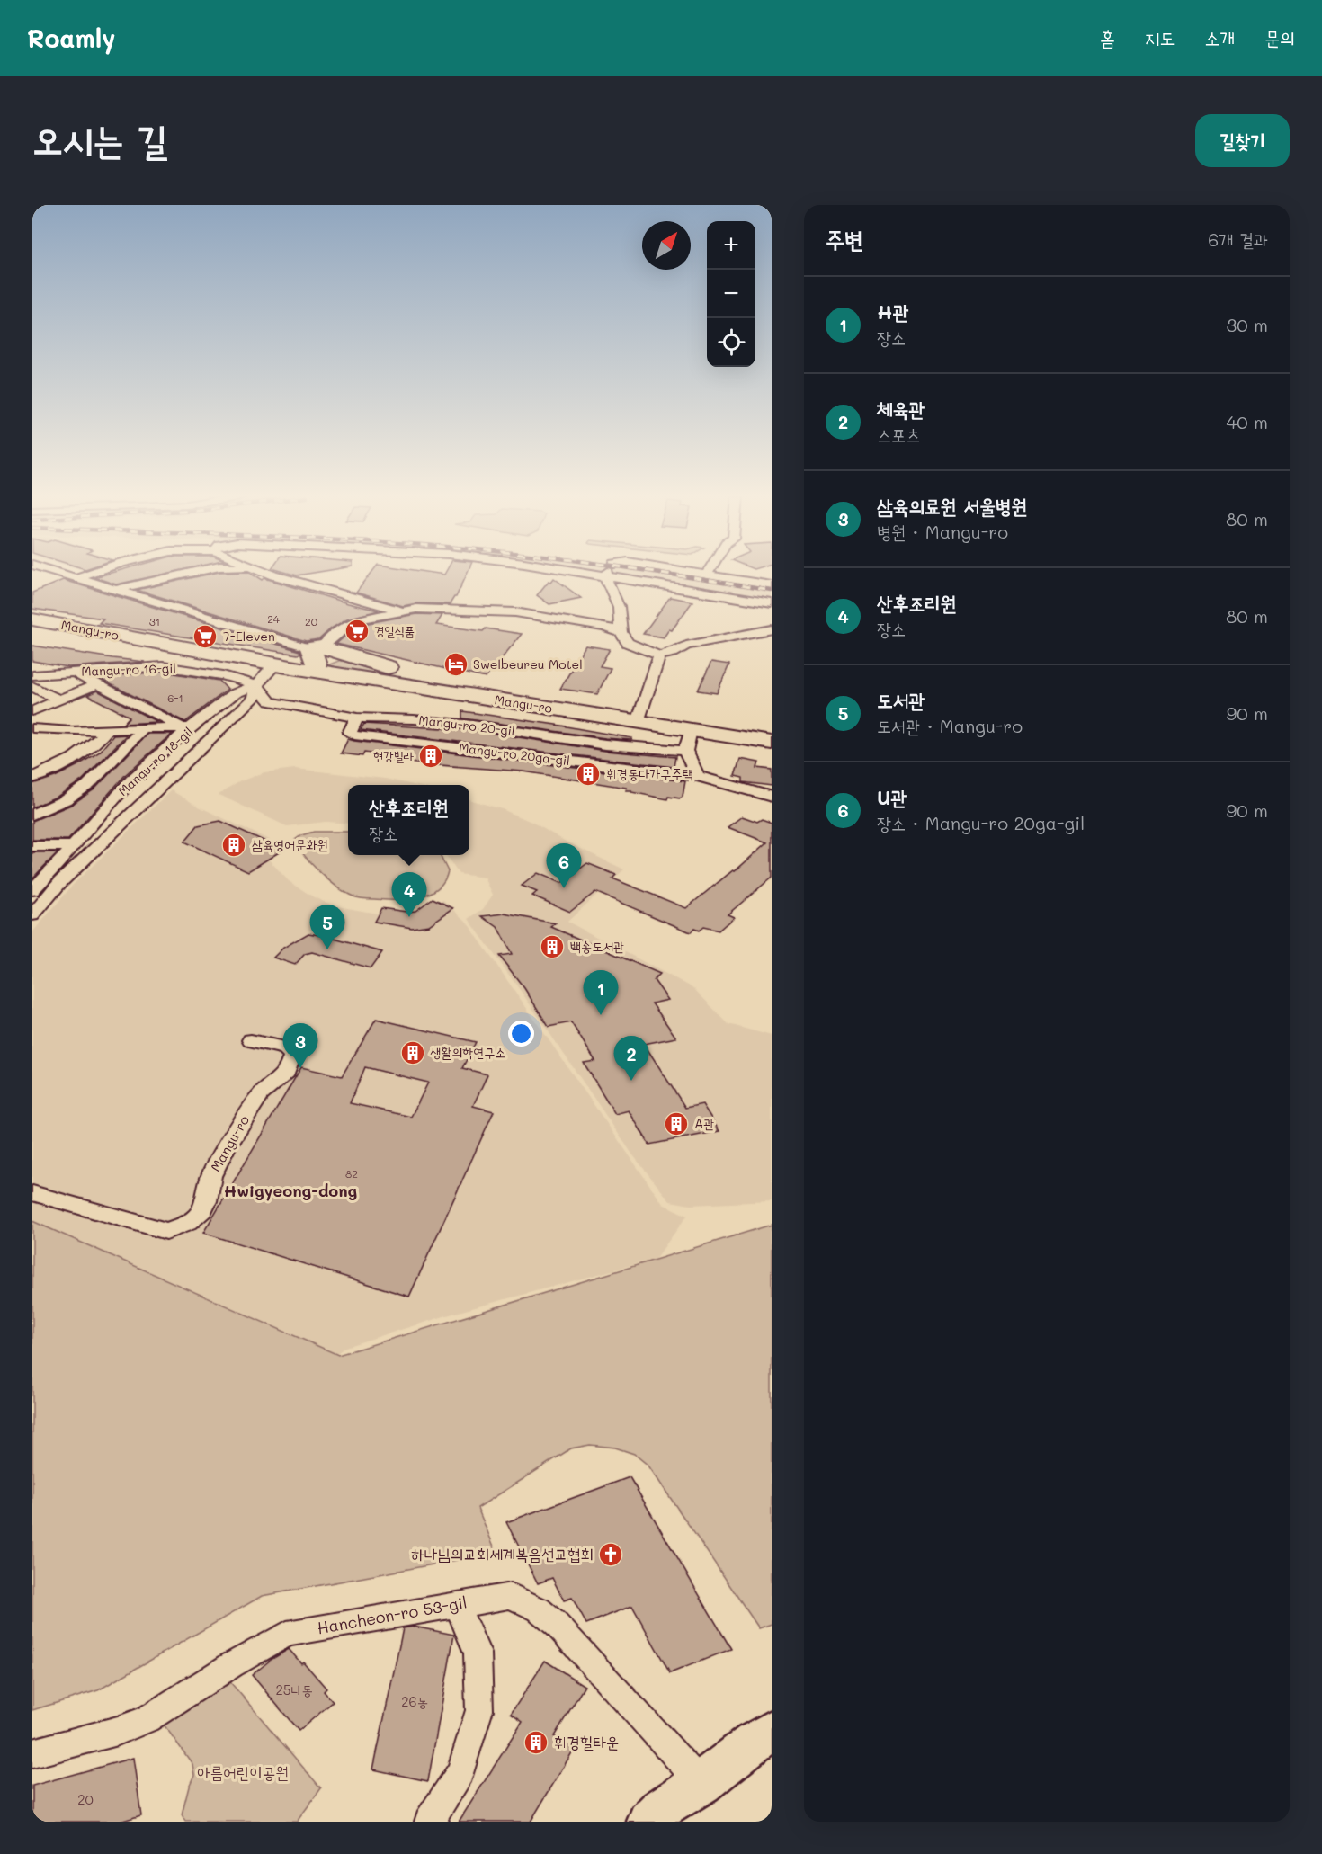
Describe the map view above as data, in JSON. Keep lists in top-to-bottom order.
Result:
{
  "streets": {
    "main road": ["Mangu-ro"],
    "street": [
      "Mangu-ro 16-gil",
      "Mangu-ro 20-gil",
      "Mangu-ro 20ga-gil",
      "Mangu-ro 18-gil",
      "Hancheon-ro 53-gil"
    ]
  },
  "crossings": [
    ["Mangu-ro 16-gil", "Mangu-ro 20-gil"],
    ["Mangu-ro 16-gil", "Mangu-ro 18-gil"],
    ["Mangu-ro 20-gil", "Mangu-ro 20ga-gil"],
    ["Mangu-ro 20-gil", "Mangu-ro 18-gil"]
  ],
  "districts": ["Hwigyeong-dong"],
  "parks": ["아름어린이공원"],
  "places": {
    "supermarket": ["경일식품", "7-Eleven"],
    "hotel": ["Swelbeureu Motel"],
    "building": [
      "현강빌라",
      "휘경동다가구주택",
      "삼육영어문화원",
      "백송도서관",
      "생활의학연구소",
      "A관",
      "휘경힐타운"
    ],
    "church": ["하나님의교회세계복음선교협회"]
  },
  "house_numbers": [
    "24",
    "31",
    "20",
    "6-1",
    "82",
    "25나동",
    "26동",
    "20"
  ],
  "north": "top right",
  "page": {
    "header": "Roamly",
    "nav": [
      "홈",
      "지도",
      "소개",
      "문의"
    ],
    "title": "오시는 길",
    "buttons": "길찾기",
    "heading": ["주변", "6개 결과"],
    "map_buttons": ["+", "−"],
    "list": [
      {
        "mark": "1",
        "name": "H관",
        "note": "장소",
        "value": "30 m"
      },
      {
        "mark": "2",
        "name": "체육관",
        "note": "스포츠",
        "value": "40 m"
      },
      {
        "mark": "3",
        "name": "삼육의료원 서울병원",
        "note": "병원 · Mangu-ro",
        "value": "80 m"
      },
      {
        "mark": "4",
        "name": "산후조리원",
        "note": "장소",
        "value": "80 m"
      },
      {
        "mark": "5",
        "name": "도서관",
        "note": "도서관 · Mangu-ro",
        "value": "90 m"
      },
      {
        "mark": "6",
        "name": "U관",
        "note": "장소 · Mangu-ro 20ga-gil",
        "value": "90 m"
      }
    ],
    "popup": ["산후조리원", "장소"],
    "pins": [
      "6",
      "4",
      "5",
      "1",
      "3",
      "2"
    ]
  }
}
